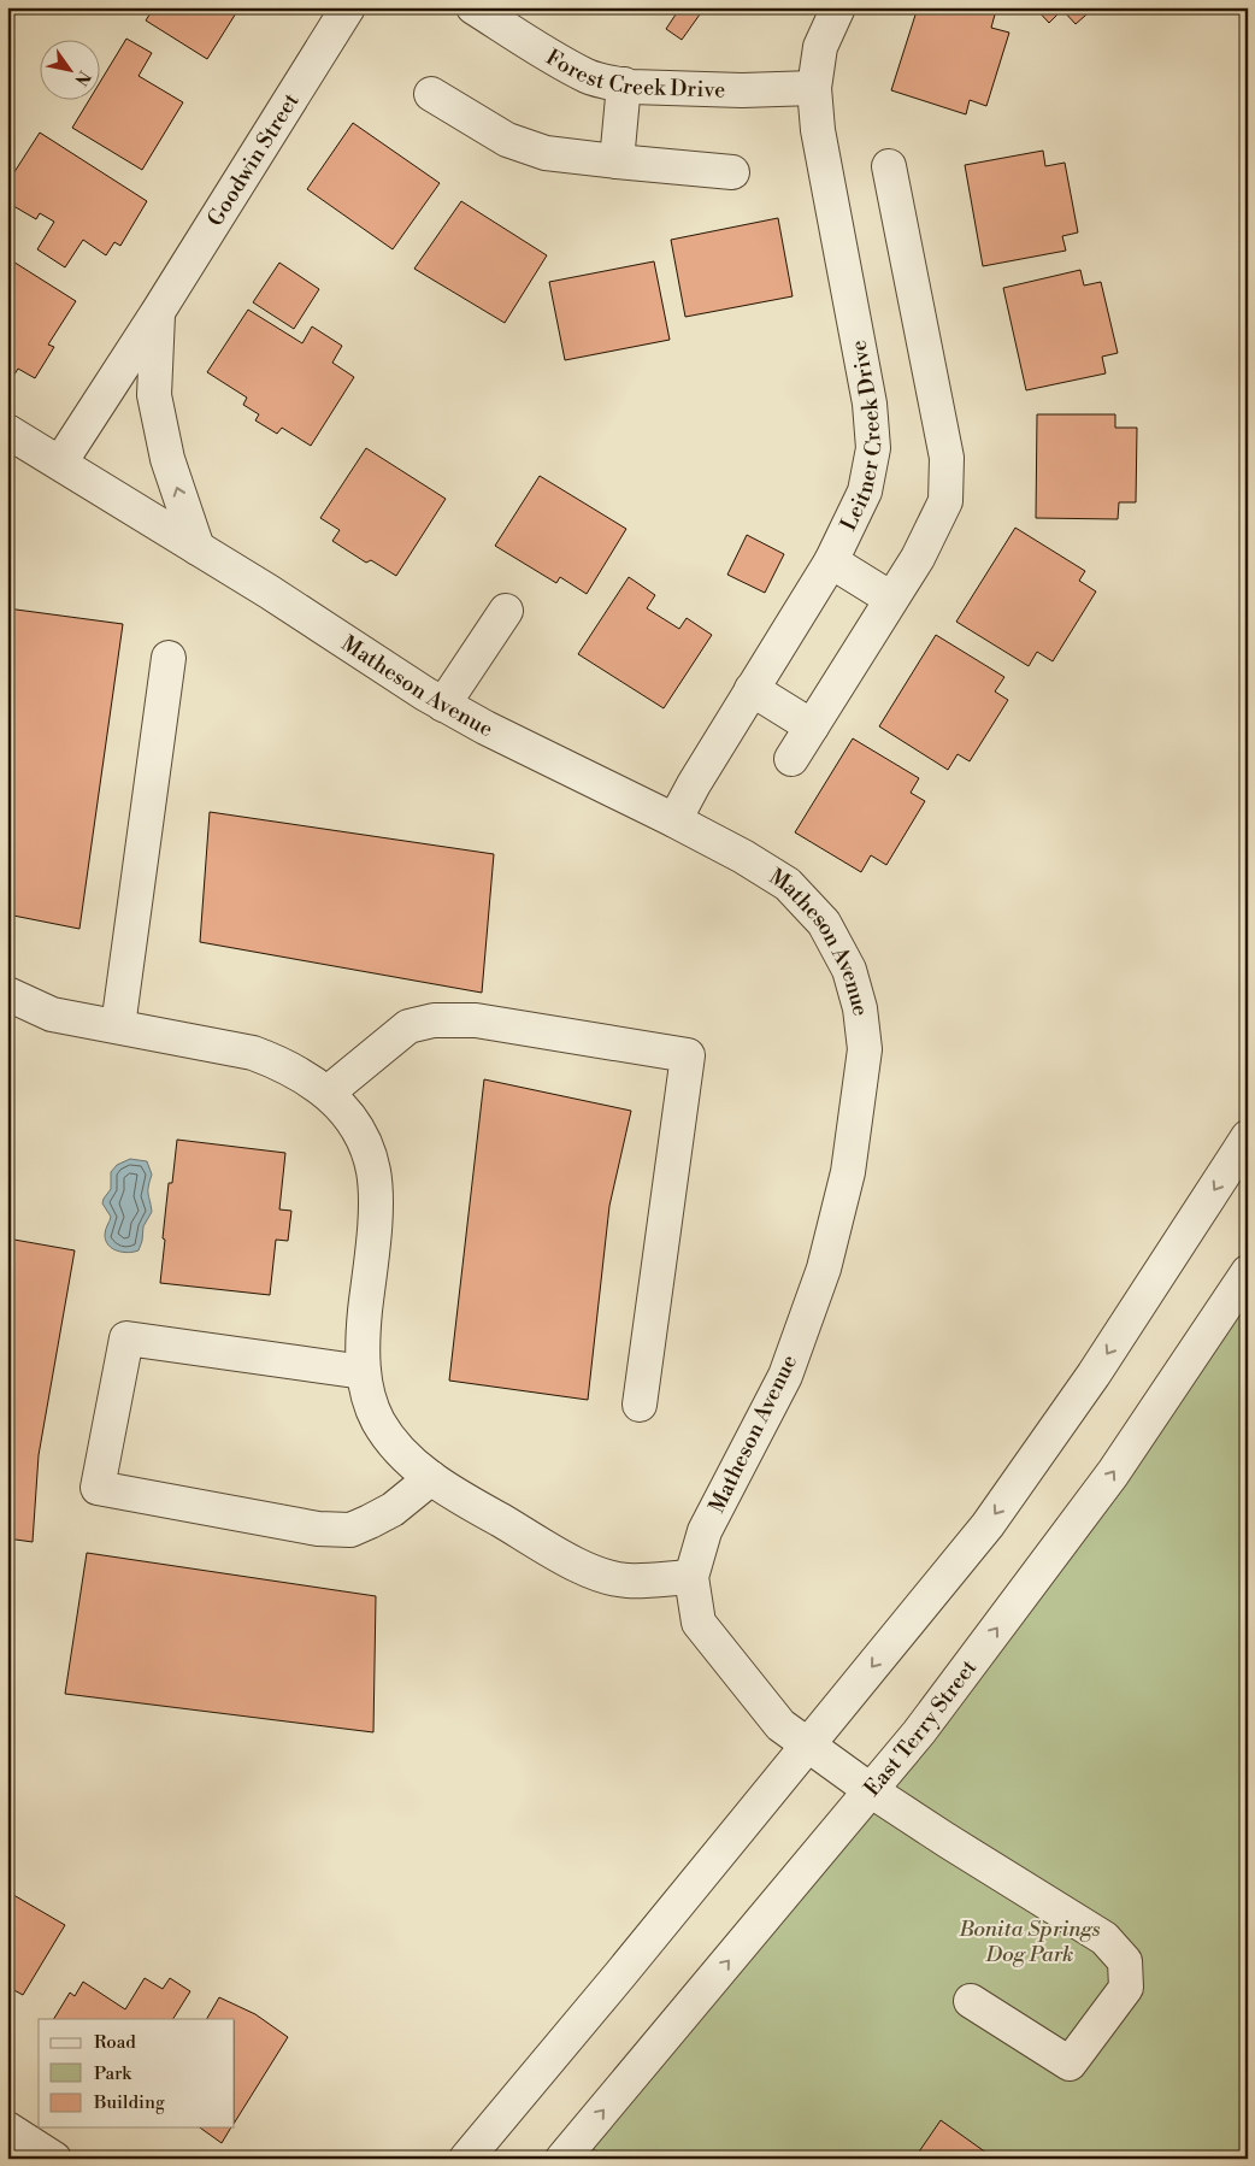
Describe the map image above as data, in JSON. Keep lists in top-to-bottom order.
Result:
{
  "streets": {
    "street": [
      "Forest Creek Drive",
      "Goodwin Street",
      "Leitner Creek Drive",
      "Matheson Avenue",
      "East Terry Street"
    ]
  },
  "crossings": [
    ["Forest Creek Drive", "Leitner Creek Drive"],
    ["Goodwin Street", "Matheson Avenue"],
    ["Leitner Creek Drive", "Matheson Avenue"],
    ["Matheson Avenue", "East Terry Street"]
  ],
  "parks": ["Bonita Springs Dog Park"],
  "legend": ["Road", "Park", "Building"],
  "north": "bottom right"
}
